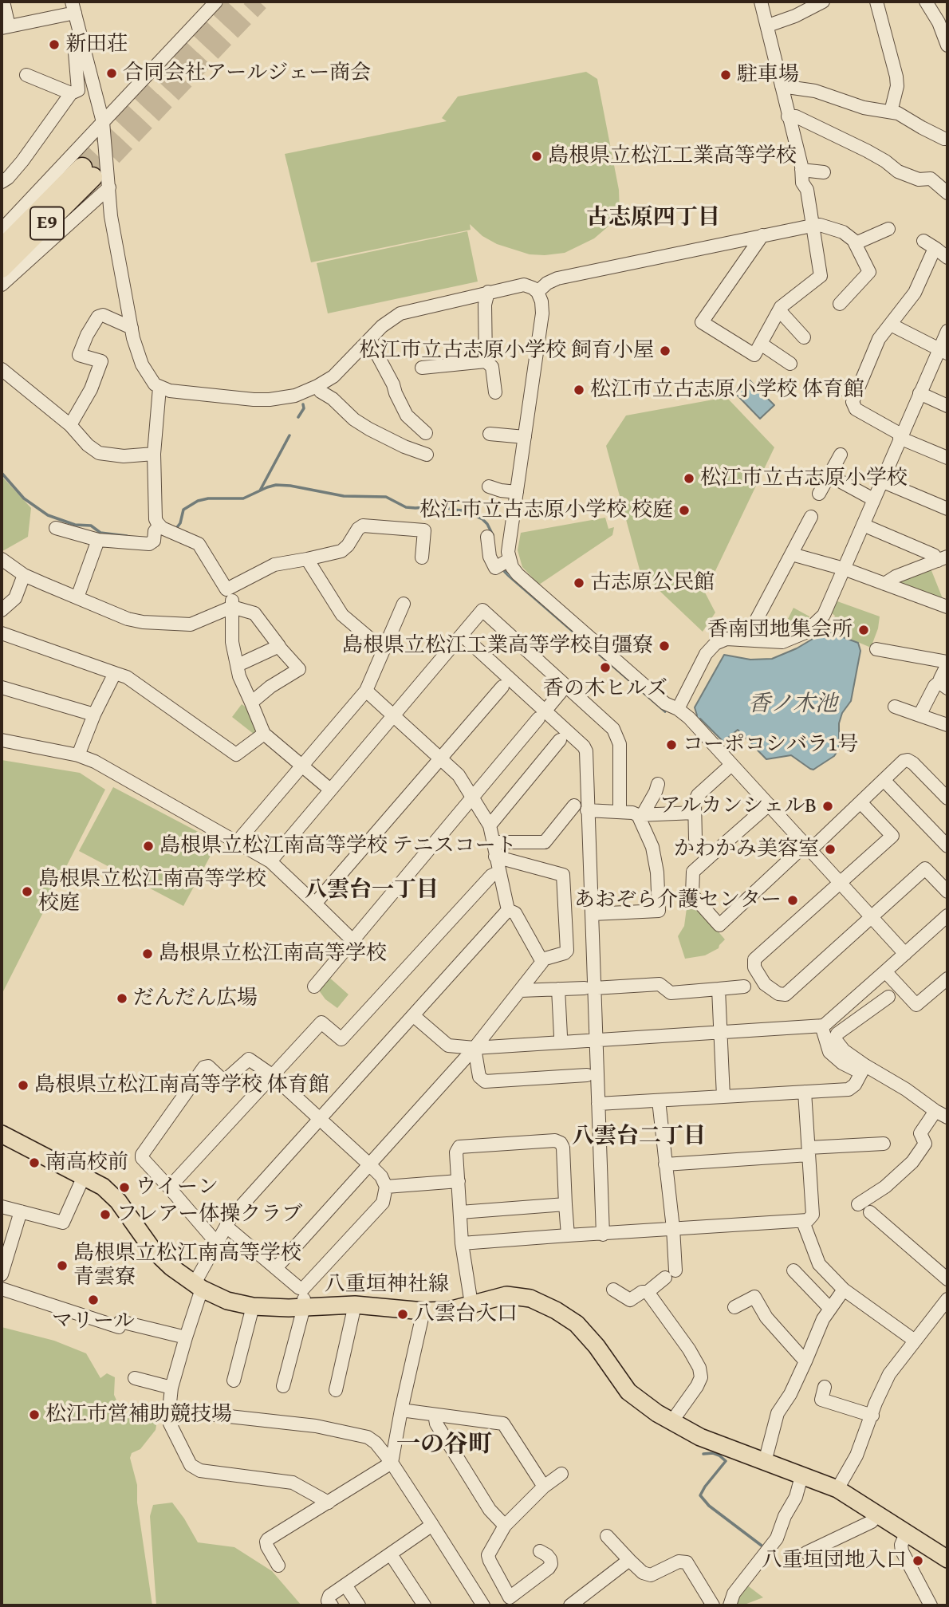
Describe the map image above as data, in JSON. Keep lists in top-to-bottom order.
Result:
{
  "streets": {
    "highway": ["E9"],
    "main road": ["八重垣神社線"]
  },
  "districts": [
    "古志原四丁目",
    "八雲台一丁目",
    "八雲台二丁目",
    "一の谷町"
  ],
  "water": ["香ノ木池"],
  "places": [
    "新田荘",
    "合同会社アールジェー商会",
    "駐車場",
    "島根県立松江工業高等学校",
    "松江市立古志原小学校 飼育小屋",
    "松江市立古志原小学校 体育館",
    "松江市立古志原小学校",
    "松江市立古志原小学校 校庭",
    "古志原公民館",
    "香南団地集会所",
    "島根県立松江工業高等学校自彊寮",
    "香の木ヒルズ",
    "コーポコシバラ1号",
    "アルカンシェルB",
    "島根県立松江南高等学校 テニスコート",
    "かわかみ美容室",
    "島根県立松江南高等学校 校庭",
    "あおぞら介護センター",
    "島根県立松江南高等学校",
    "だんだん広場",
    "島根県立松江南高等学校 体育館",
    "南高校前",
    "ウイーン",
    "フレアー体操クラブ",
    "島根県立松江南高等学校 青雲寮",
    "マリール",
    "八雲台入口",
    "松江市営補助競技場",
    "八重垣団地入口"
  ]
}
